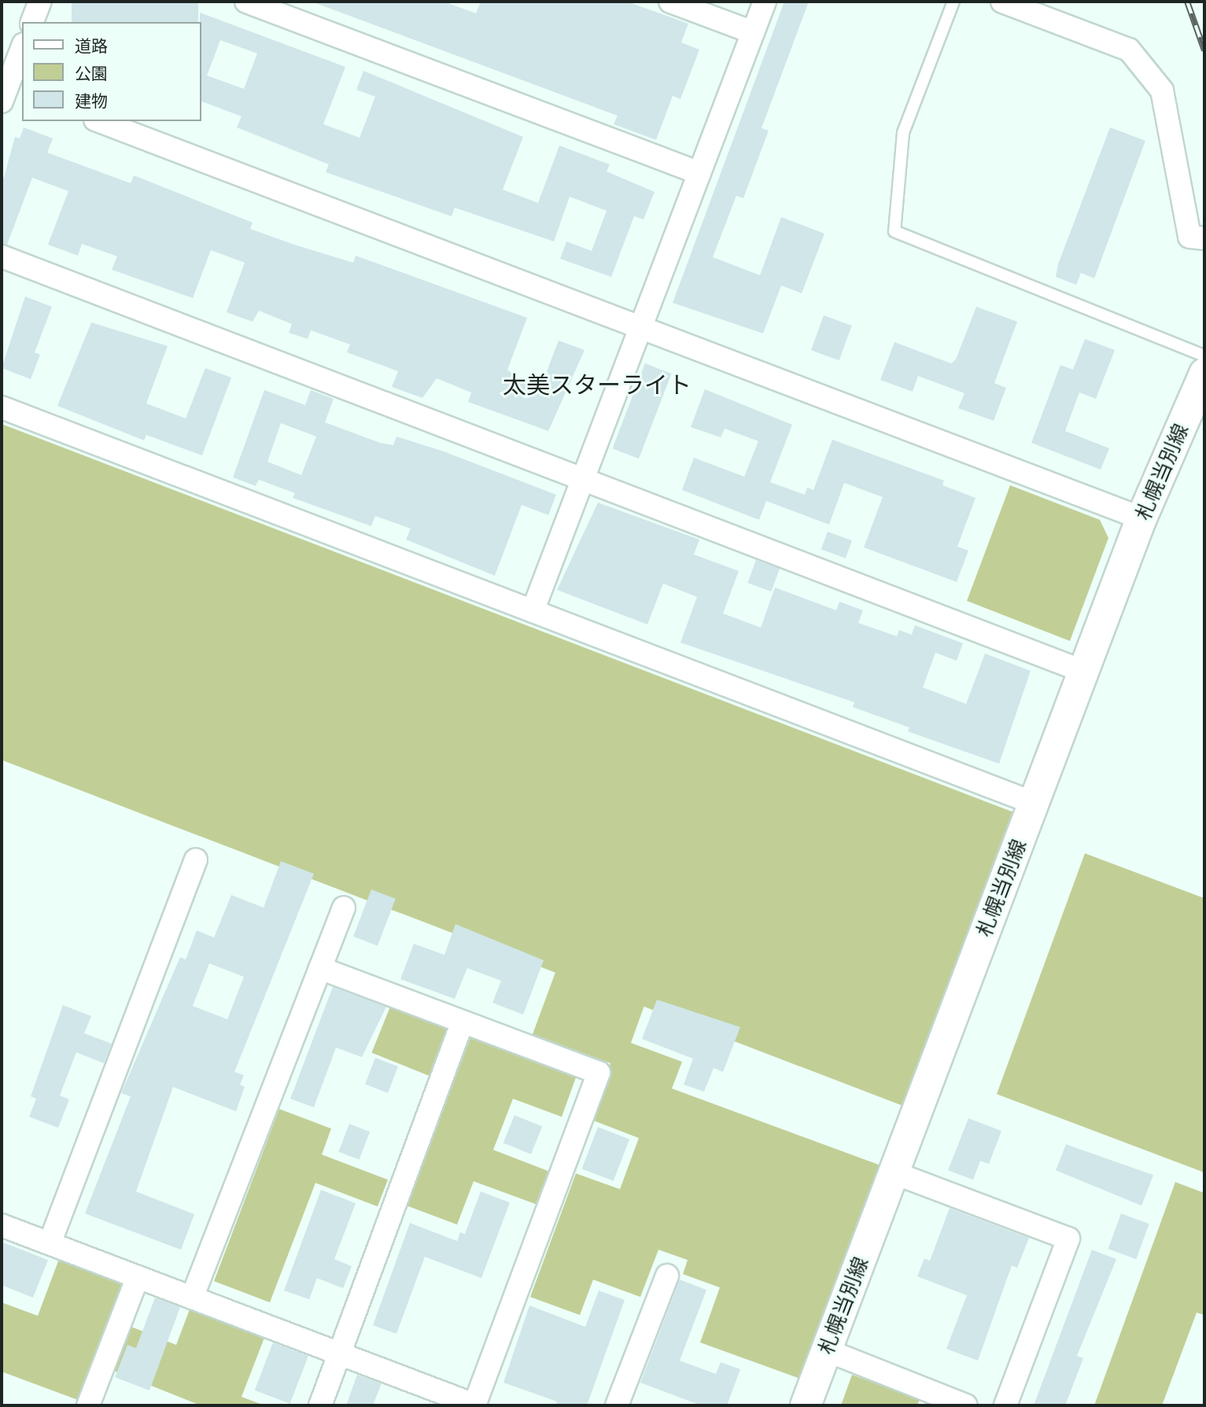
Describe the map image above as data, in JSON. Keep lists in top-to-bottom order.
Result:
{
  "streets": {
    "main road": ["札幌当別線"]
  },
  "districts": ["太美スターライト"],
  "legend": ["道路", "公園", "建物"]
}
